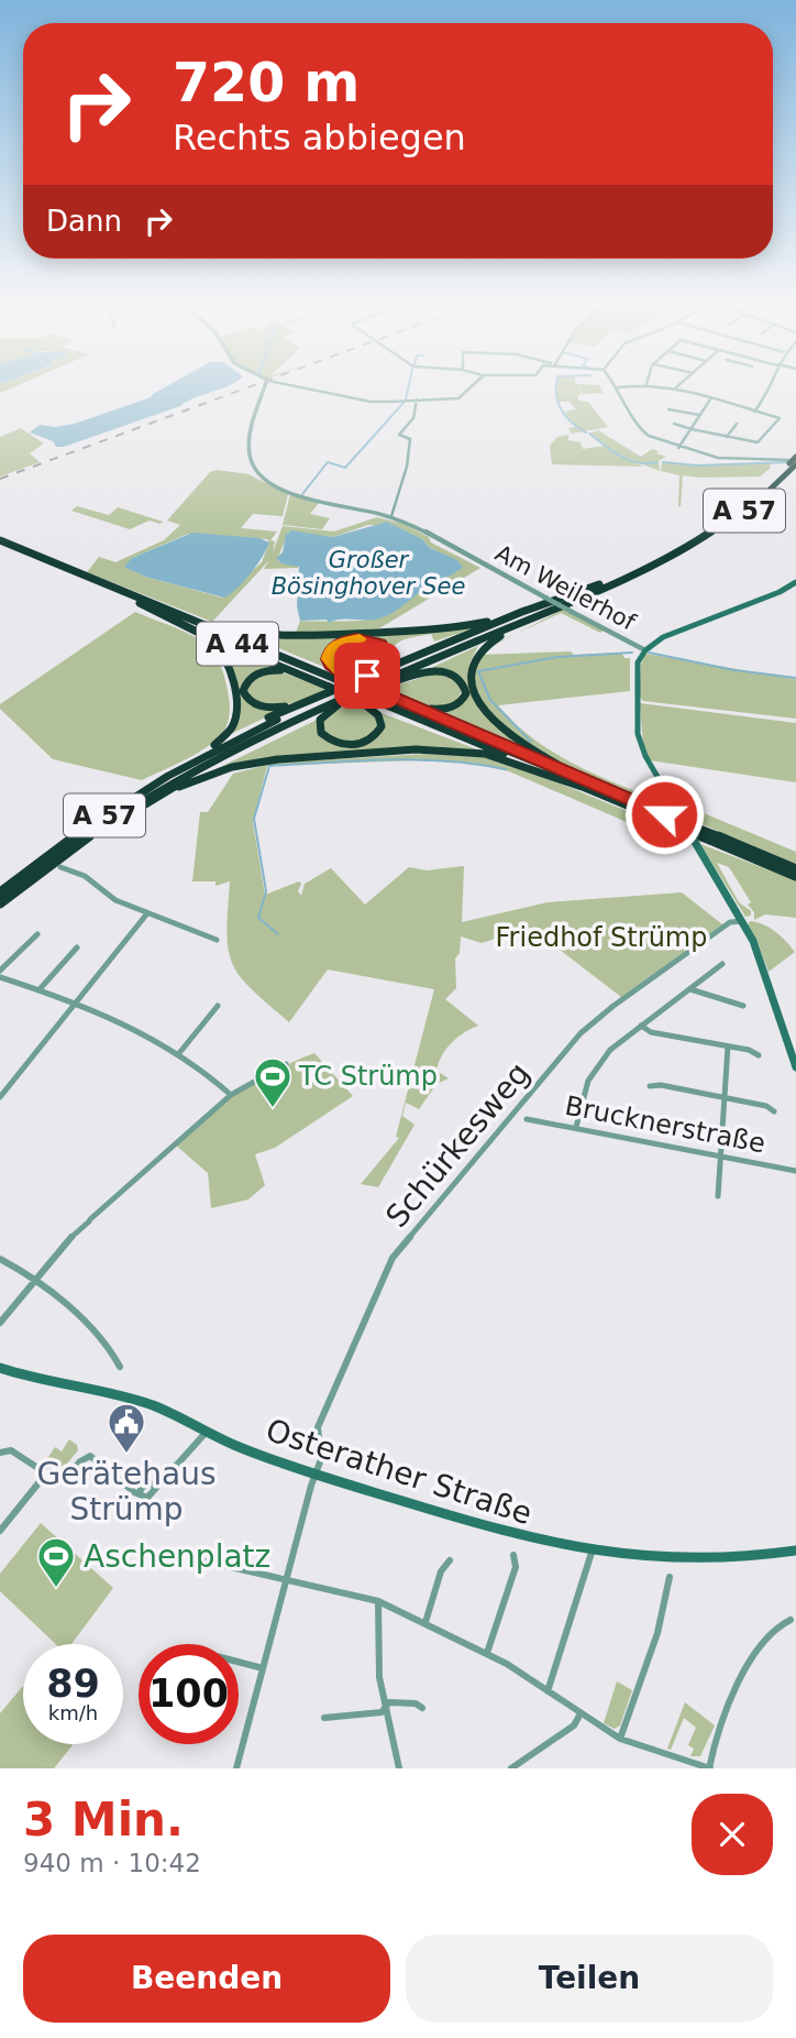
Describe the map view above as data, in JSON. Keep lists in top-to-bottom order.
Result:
{
  "streets": {
    "highway": ["A 57", "A 44"],
    "main road": ["Osterather Straße"],
    "street": ["Am Weilerhof", "Brucknerstraße", "Schürkesweg"]
  },
  "crossings": [
    ["Schürkesweg", "Osterather Straße"]
  ],
  "water": ["Großer Bösinghover See"],
  "parks": ["Friedhof Strümp"],
  "places": {
    "sports": ["TC Strümp", "Aschenplatz"],
    "public building": ["Gerätehaus Strümp"]
  },
  "page": {
    "turn": ["720 m", "Rechts abbiegen"],
    "then": "Dann",
    "speed": "89 km/h",
    "limit": "100",
    "heading": ["3 Min.", "940 m · 10:42"],
    "buttons": ["Beenden", "Teilen"]
  }
}
